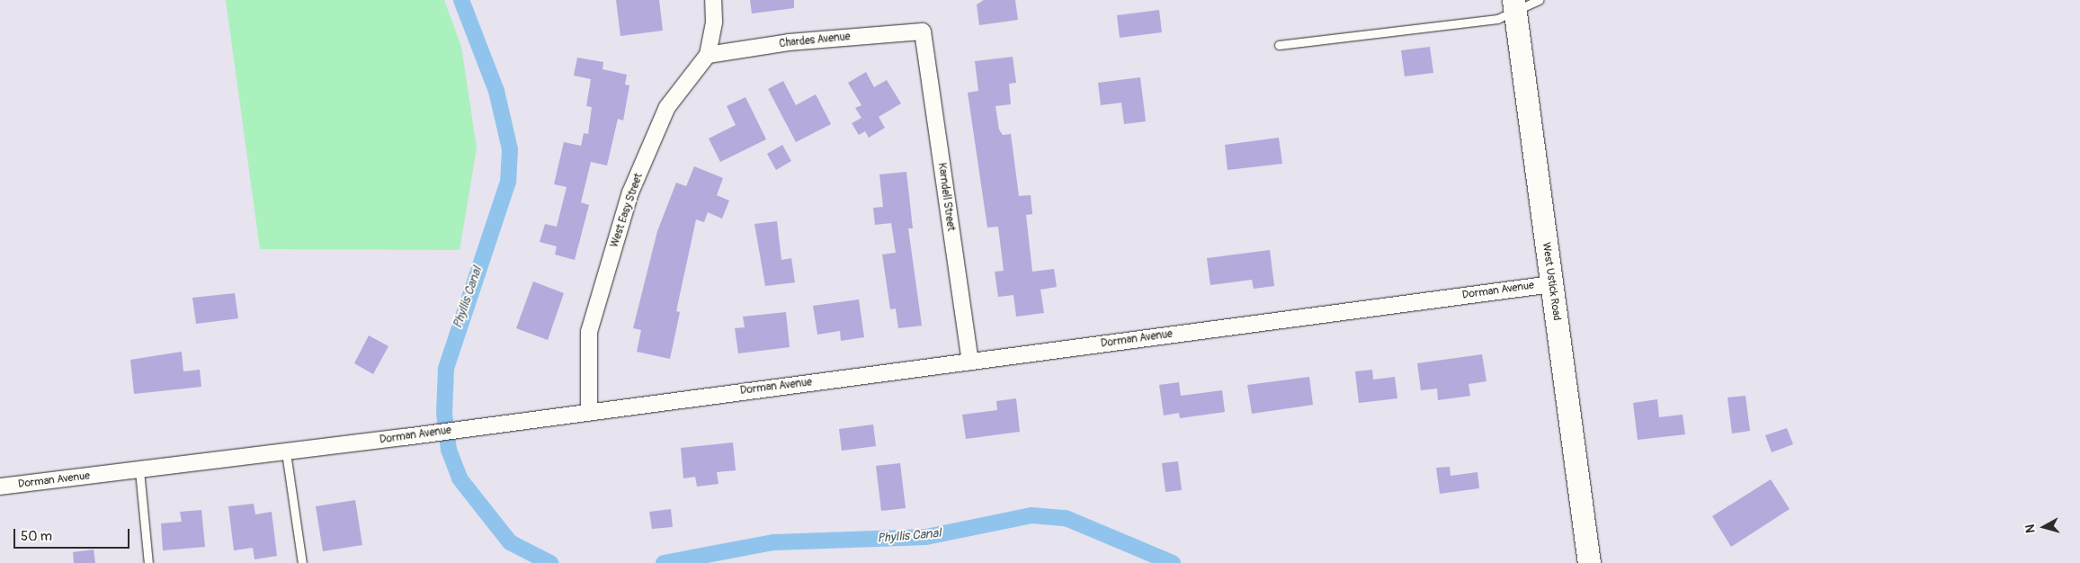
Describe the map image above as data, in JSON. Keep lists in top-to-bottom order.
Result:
{
  "streets": {
    "main road": ["West Ustick Road"],
    "street": [
      "Chardes Avenue",
      "Karndell Street",
      "West Easy Street",
      "Dorman Avenue"
    ]
  },
  "crossings": [
    ["Chardes Avenue", "Karndell Street"],
    ["Chardes Avenue", "West Easy Street"],
    ["Karndell Street", "Dorman Avenue"],
    ["West Easy Street", "Dorman Avenue"],
    ["West Ustick Road", "Dorman Avenue"]
  ],
  "water": ["Phyllis Canal"],
  "scale_bar": "50 m",
  "north": "left"
}
